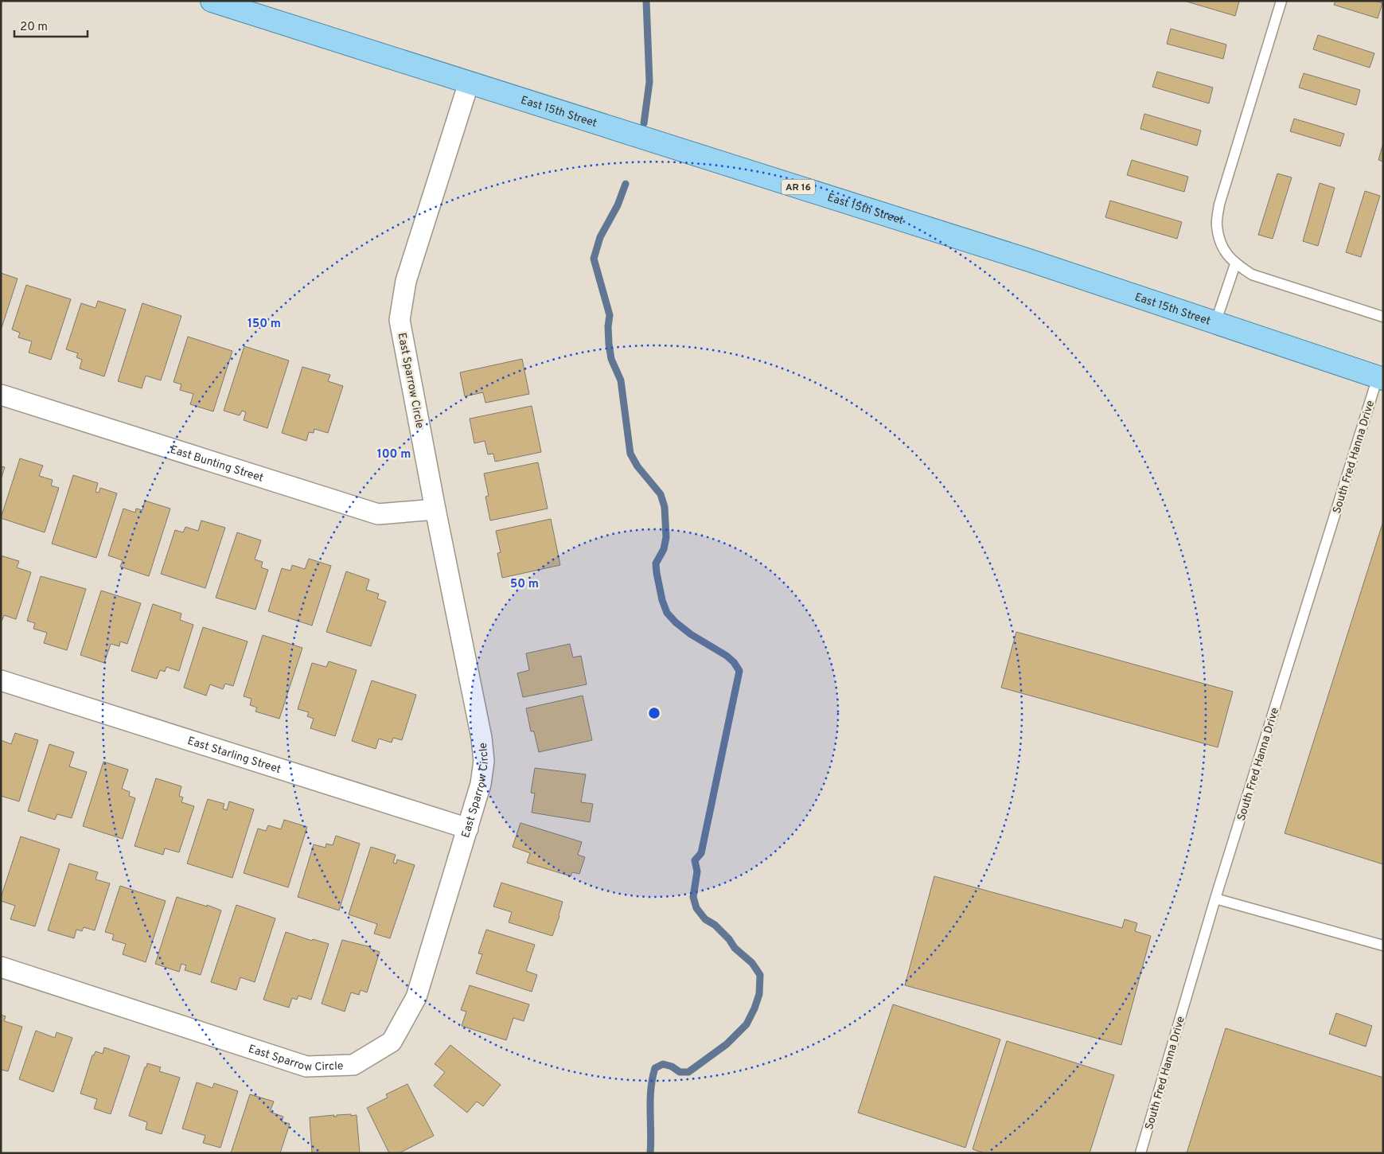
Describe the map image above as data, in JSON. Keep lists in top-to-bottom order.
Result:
{
  "streets": {
    "main road": ["East 15th Street", "AR 16"],
    "street": ["East Sparrow Circle", "East Bunting Street", "East Starling Street"],
    "lane": ["South Fred Hanna Drive"]
  },
  "crossings": [
    ["East 15th Street", "East Sparrow Circle"],
    ["East 15th Street", "South Fred Hanna Drive"],
    ["East Sparrow Circle", "East Bunting Street"],
    ["East Sparrow Circle", "East Starling Street"]
  ],
  "scale_bar": "20 m",
  "rings": ["150 m", "100 m", "50 m"]
}
